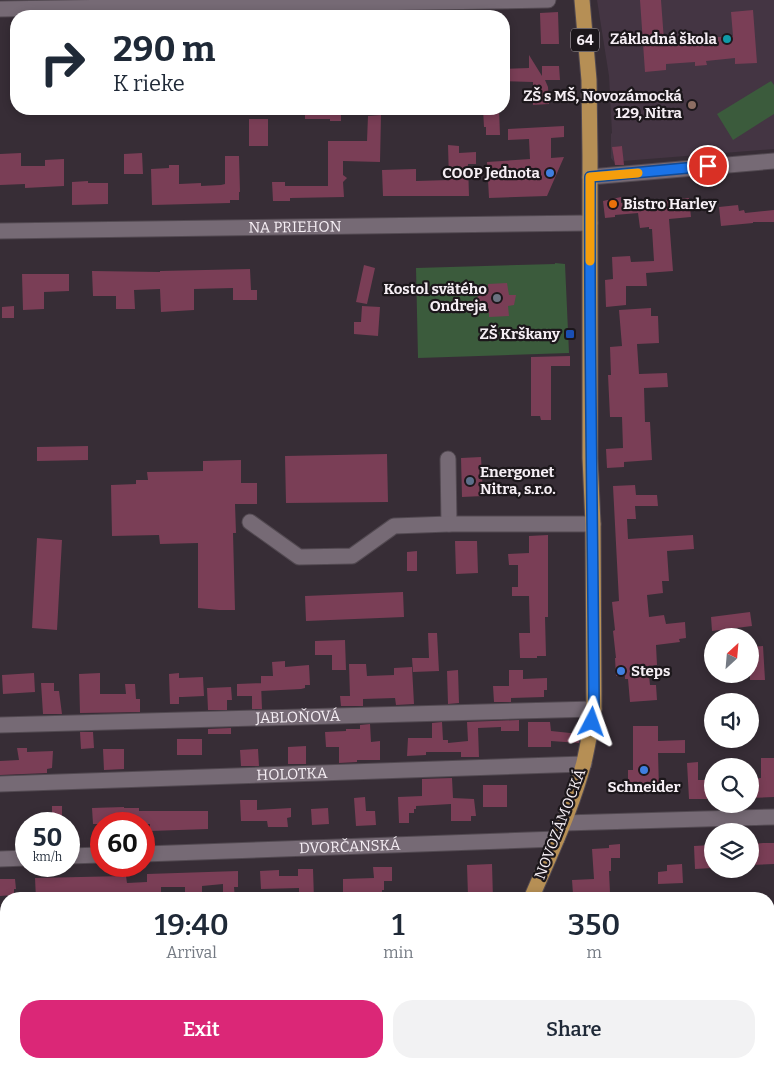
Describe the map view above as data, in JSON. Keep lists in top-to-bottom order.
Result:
{
  "streets": {
    "main road": ["64", "NOVOZÁMOCKÁ"],
    "street": [
      "NA PRIEHON",
      "JABLOŇOVÁ",
      "HOLOTKA",
      "DVORČANSKÁ"
    ]
  },
  "crossings": [
    ["NA PRIEHON", "NOVOZÁMOCKÁ"],
    ["JABLOŇOVÁ", "NOVOZÁMOCKÁ"],
    ["HOLOTKA", "NOVOZÁMOCKÁ"],
    ["NOVOZÁMOCKÁ", "DVORČANSKÁ"]
  ],
  "places": {
    "other": [
      "Základná škola",
      "ZŠ s MŠ, Novozámocká 129, Nitra",
      "COOP Jednota",
      "Bistro Harley",
      "Kostol svätého Ondreja",
      "Energonet Nitra, s.r.o.",
      "Steps",
      "Schneider"
    ],
    "transit": ["ZŠ Krškany"]
  },
  "north": "top right",
  "page": {
    "turn": ["290 m", "K rieke"],
    "speed": "50 km/h",
    "limit": "60",
    "eta": [
      "19:40",
      "Arrival",
      "1",
      "min",
      "350",
      "m"
    ],
    "buttons": ["Exit", "Share"]
  }
}
